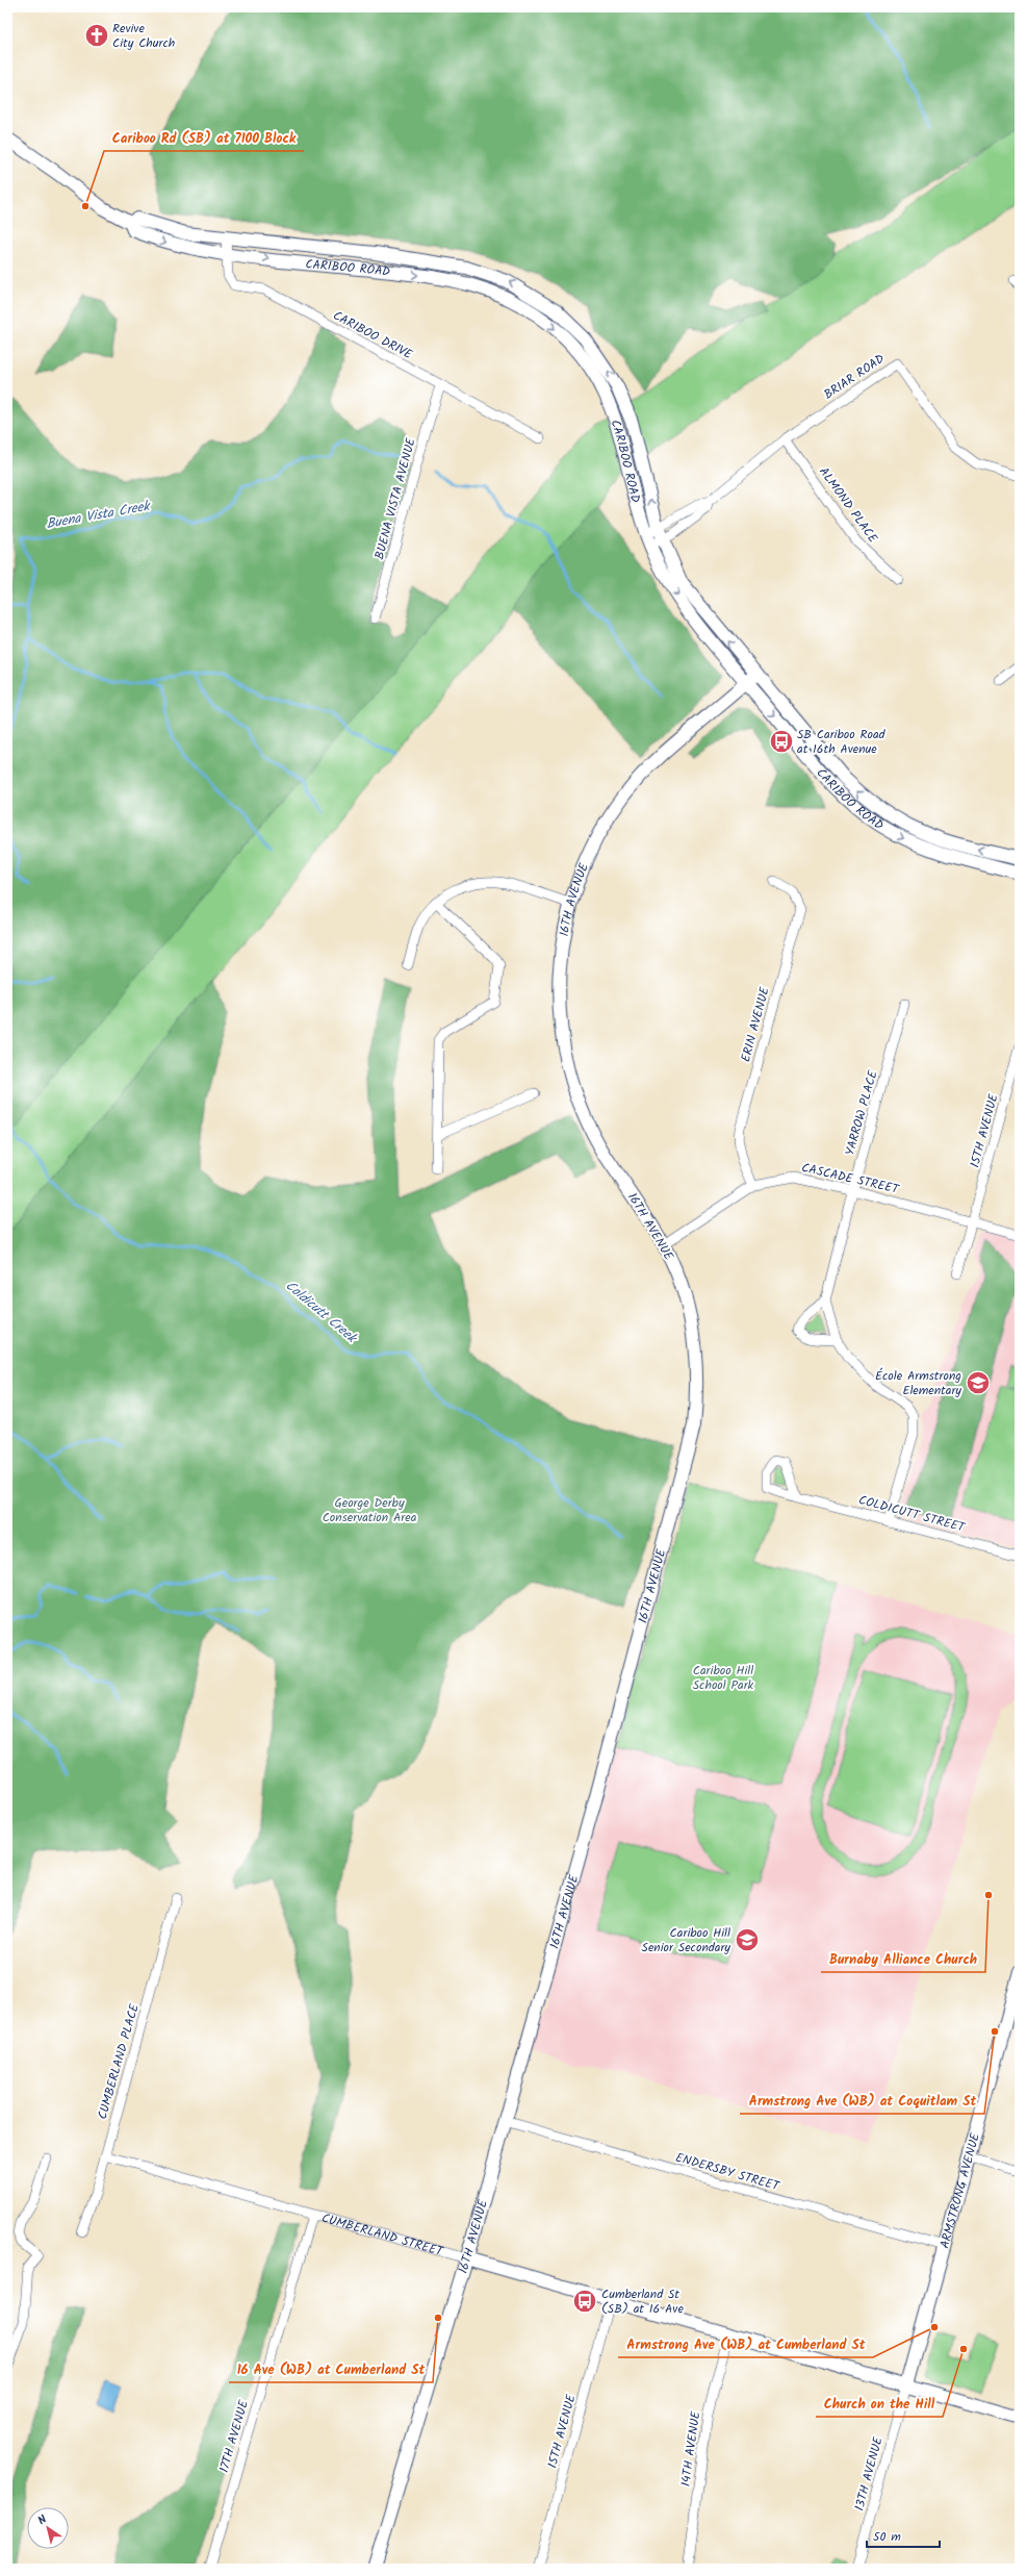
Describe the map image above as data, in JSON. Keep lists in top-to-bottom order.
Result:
{
  "streets": {
    "street": [
      "CARIBOO ROAD",
      "CARIBOO DRIVE",
      "BRIAR ROAD",
      "BUENA VISTA AVENUE",
      "ALMOND PLACE",
      "16TH AVENUE",
      "ERIN AVENUE",
      "YARROW PLACE",
      "15TH AVENUE",
      "CASCADE STREET",
      "COLDICUTT STREET",
      "CUMBERLAND PLACE",
      "ENDERSBY STREET",
      "ARMSTRONG AVENUE",
      "CUMBERLAND STREET",
      "17TH AVENUE",
      "14TH AVENUE",
      "13TH AVENUE"
    ]
  },
  "crossings": [
    ["CARIBOO ROAD", "CARIBOO DRIVE"],
    ["CARIBOO ROAD", "BRIAR ROAD"],
    ["CARIBOO ROAD", "16TH AVENUE"],
    ["CARIBOO DRIVE", "BUENA VISTA AVENUE"],
    ["BRIAR ROAD", "ALMOND PLACE"],
    ["16TH AVENUE", "CASCADE STREET"],
    ["16TH AVENUE", "ENDERSBY STREET"],
    ["16TH AVENUE", "CUMBERLAND STREET"],
    ["ERIN AVENUE", "CASCADE STREET"],
    ["YARROW PLACE", "CASCADE STREET"],
    ["15TH AVENUE", "CASCADE STREET"],
    ["15TH AVENUE", "CUMBERLAND STREET"],
    ["CUMBERLAND PLACE", "CUMBERLAND STREET"],
    ["ENDERSBY STREET", "ARMSTRONG AVENUE"],
    ["ARMSTRONG AVENUE", "CUMBERLAND STREET"],
    ["ARMSTRONG AVENUE", "13TH AVENUE"],
    ["CUMBERLAND STREET", "17TH AVENUE"],
    ["CUMBERLAND STREET", "14TH AVENUE"],
    ["CUMBERLAND STREET", "13TH AVENUE"]
  ],
  "water": ["Buena Vista Creek", "Coldicutt Creek"],
  "parks": ["George Derby Conservation Area", "Cariboo Hill School Park"],
  "places": {
    "church": ["Revive City Church"],
    "other": [
      "Cariboo Rd (SB) at 7100 Block",
      "Burnaby Alliance Church",
      "Armstrong Ave (WB) at Coquitlam St",
      "16 Ave (WB) at Cumberland St",
      "Armstrong Ave (WB) at Cumberland St",
      "Church on the Hill"
    ],
    "bus stop": ["SB Cariboo Road at 16th Avenue", "Cumberland St (SB) at 16 Ave"],
    "school or university": ["École Armstrong Elementary", "Cariboo Hill Senior Secondary"]
  },
  "scale_bar": "50 m",
  "north": "top left"
}
